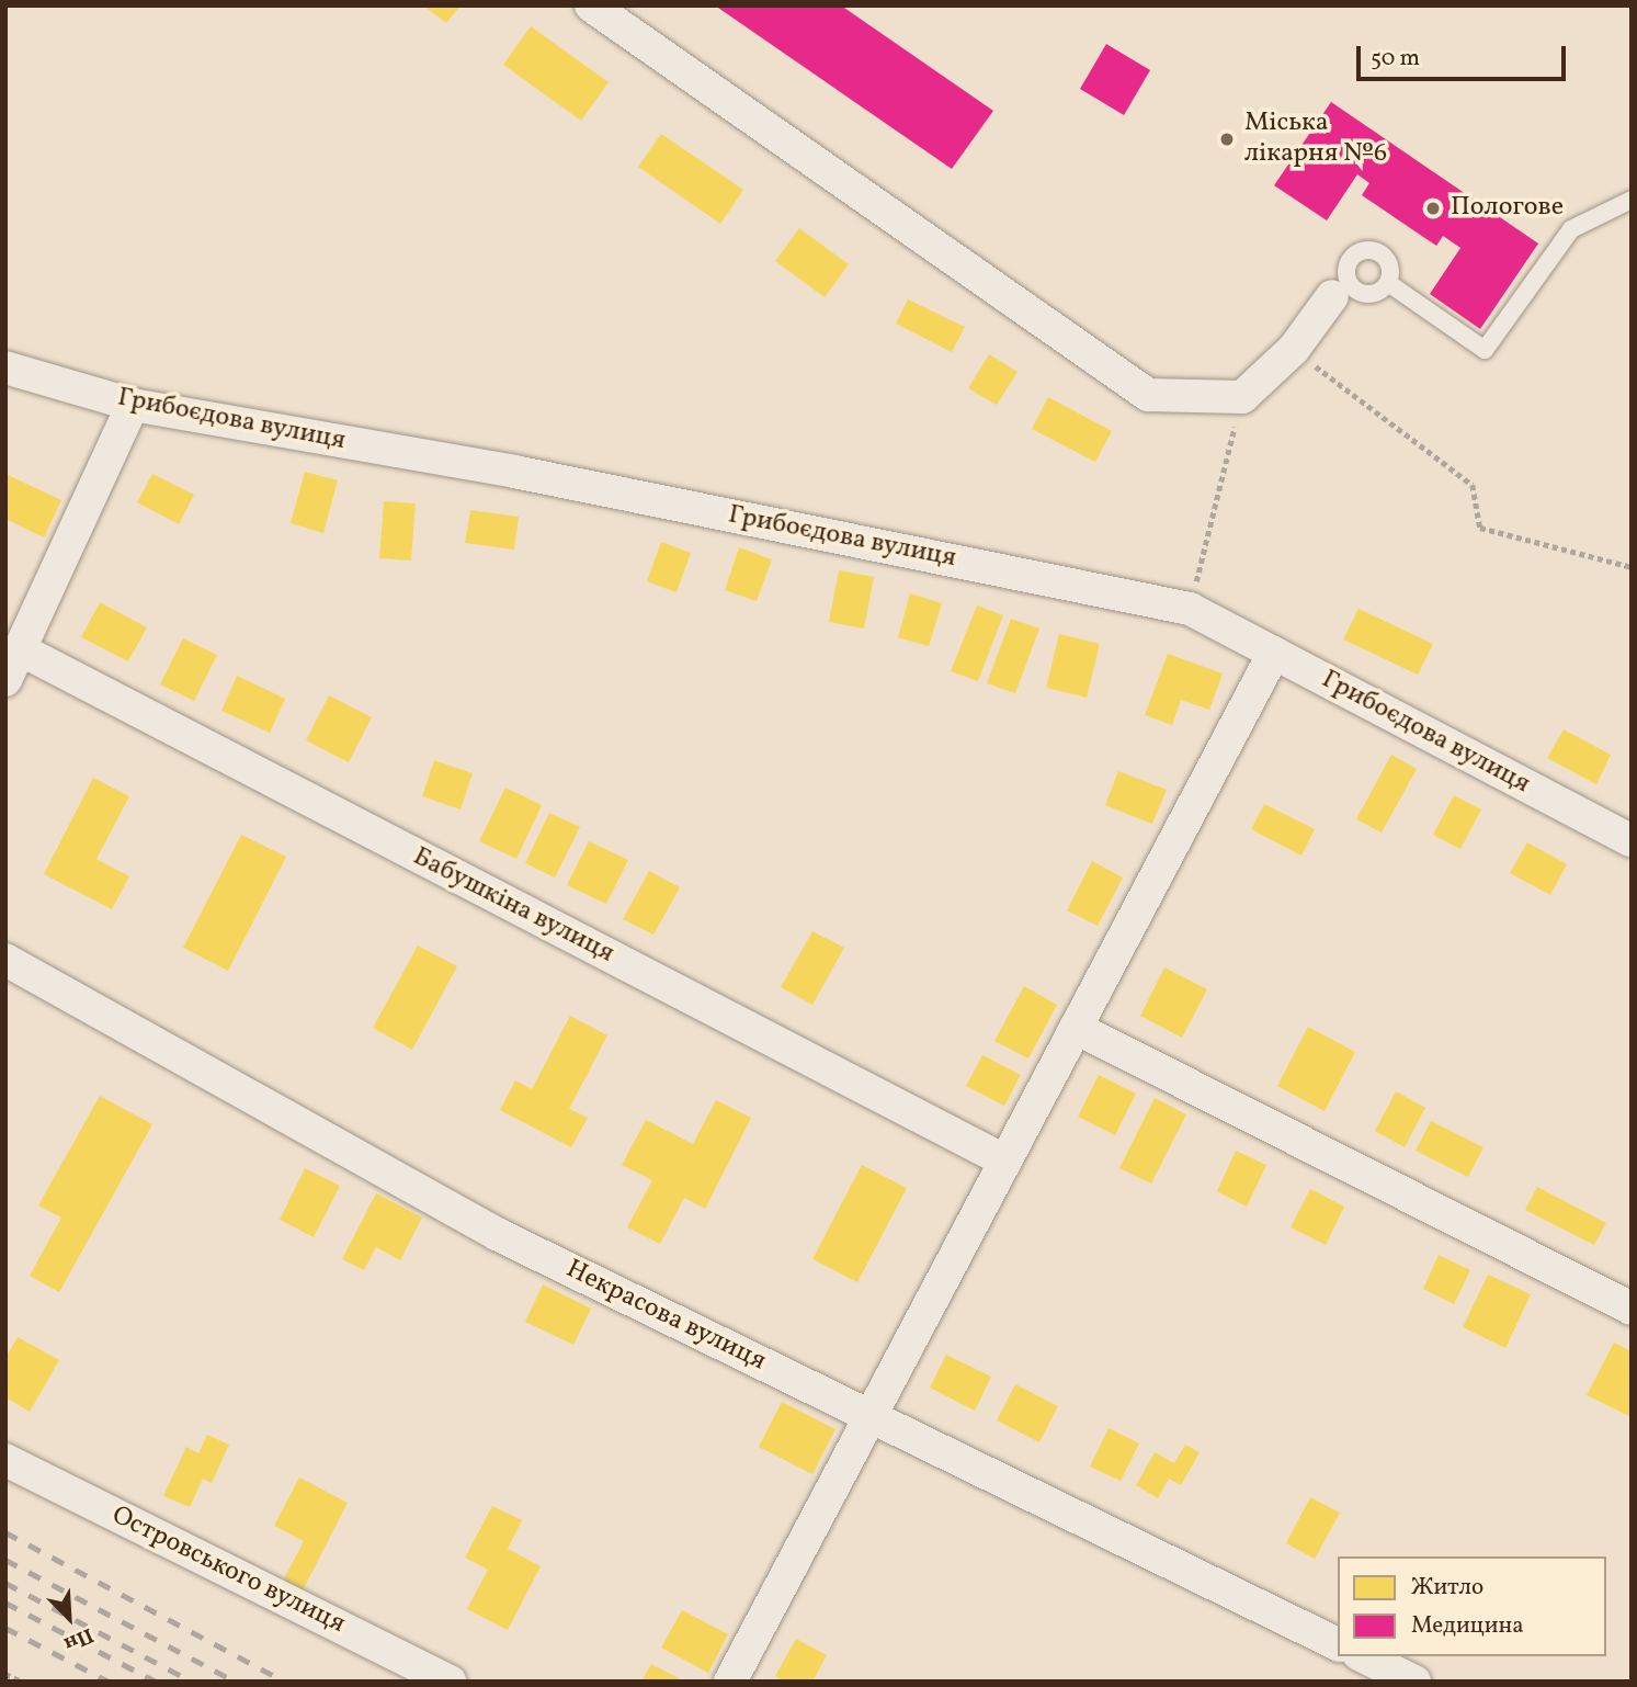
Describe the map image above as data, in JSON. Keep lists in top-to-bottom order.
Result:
{
  "streets": {
    "street": [
      "Грибоєдова вулиця",
      "Бабушкіна вулиця",
      "Некрасова вулиця",
      "Островського вулиця"
    ]
  },
  "places": ["Міська лікарня №6", "Пологове"],
  "legend": ["Житло", "Медицина"],
  "scale_bar": "50 m",
  "north": "bottom right"
}
